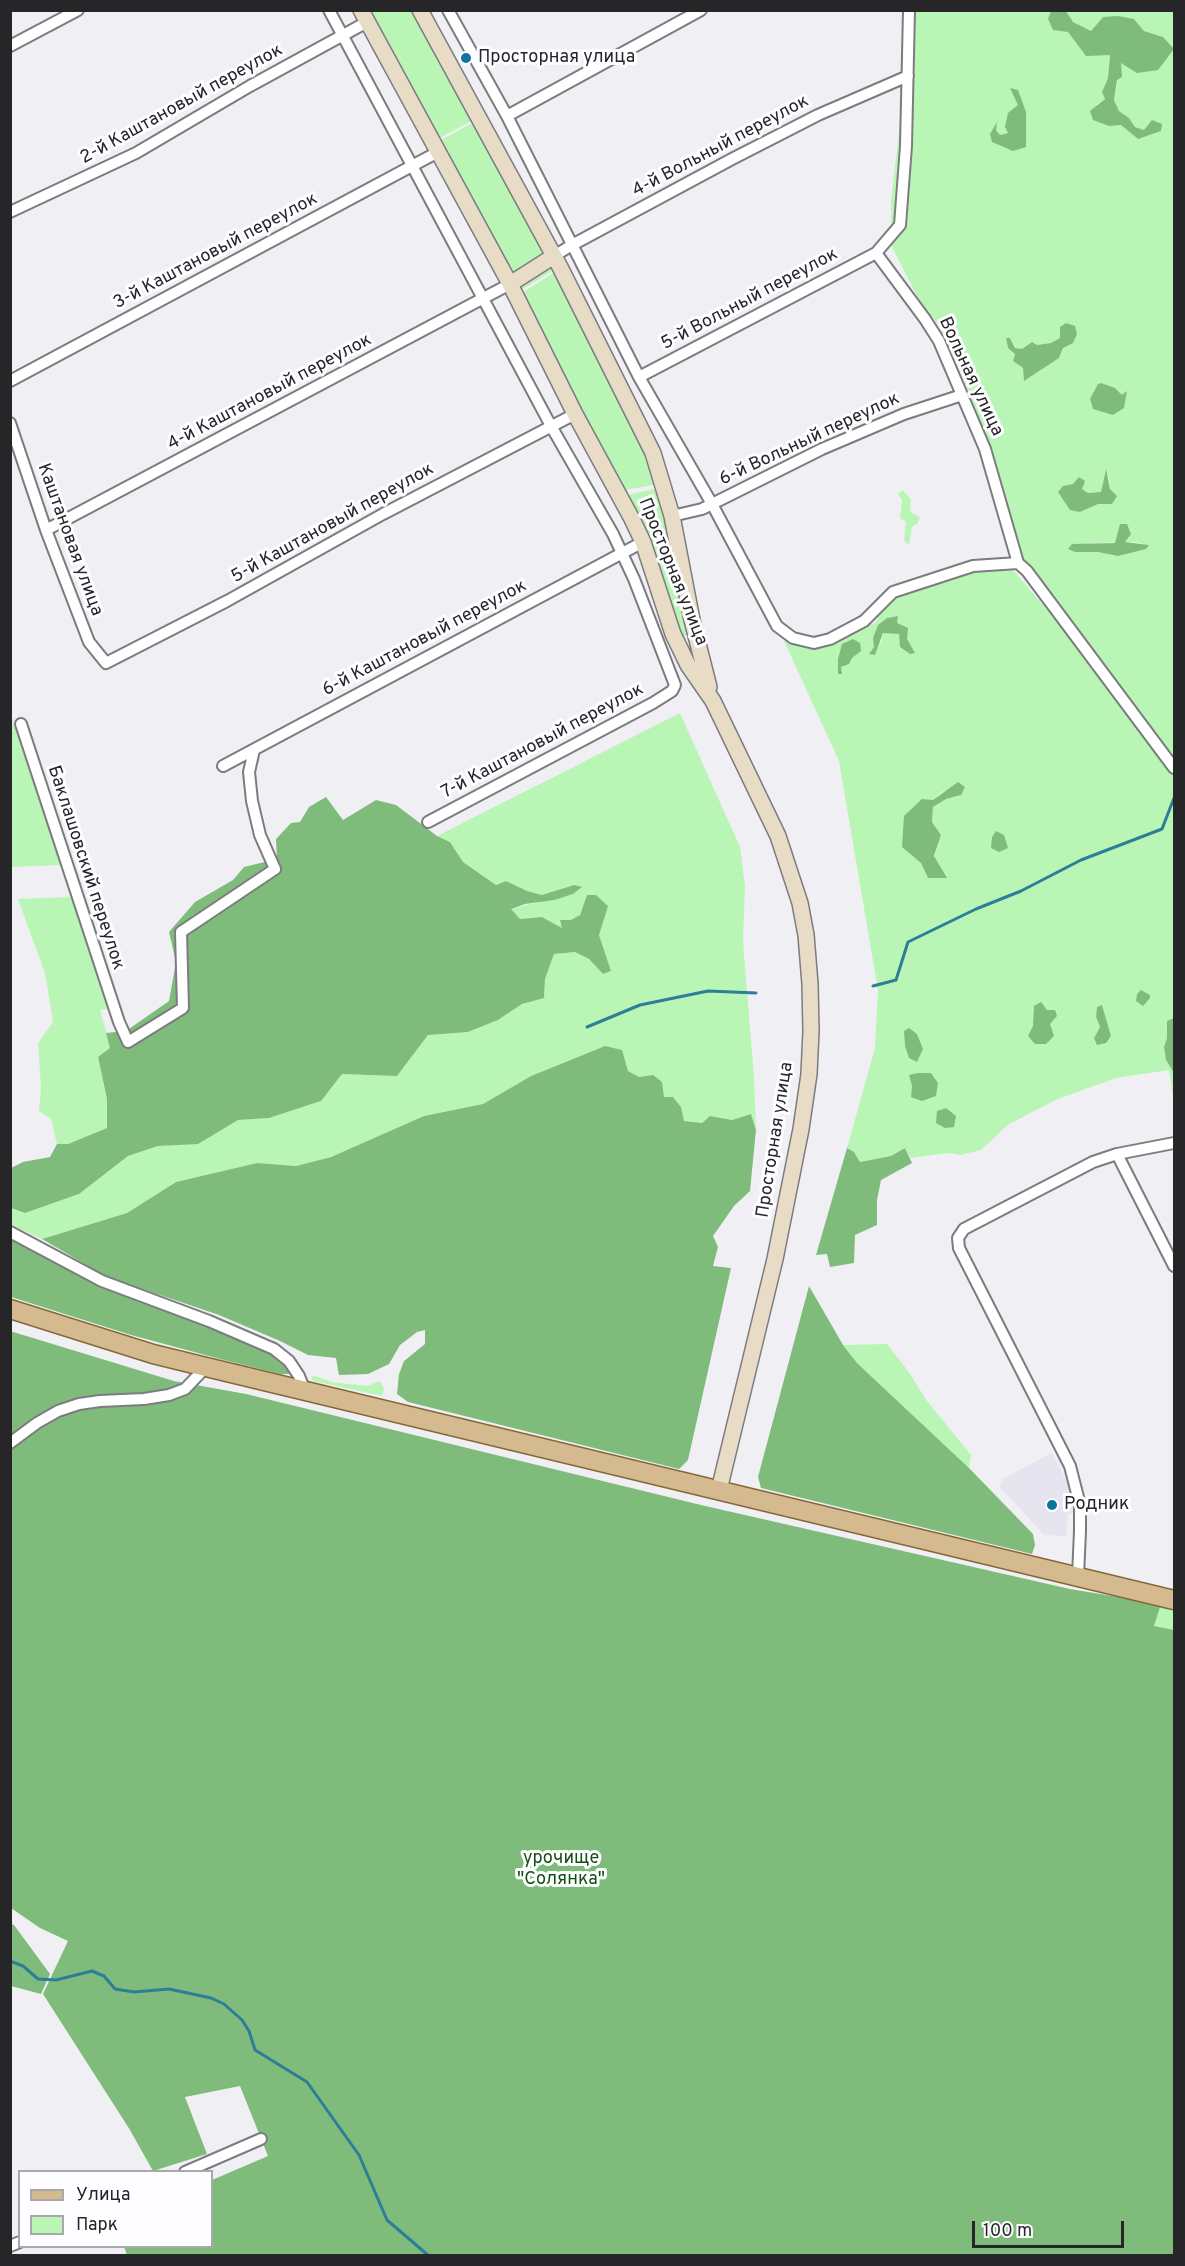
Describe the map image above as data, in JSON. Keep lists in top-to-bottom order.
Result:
{
  "streets": {
    "main road": ["Просторная улица"],
    "street": [
      "2-й Каштановый переулок",
      "4-й Вольный переулок",
      "3-й Каштановый переулок",
      "5-й Вольный переулок",
      "Вольная улица",
      "4-й Каштановый переулок",
      "6-й Вольный переулок",
      "5-й Каштановый переулок",
      "Каштановая улица",
      "6-й Каштановый переулок",
      "7-й Каштановый переулок",
      "Баклашовский переулок"
    ]
  },
  "crossings": [
    ["2-й Каштановый переулок", "Просторная улица"],
    ["4-й Вольный переулок", "Просторная улица"],
    ["3-й Каштановый переулок", "Просторная улица"],
    ["5-й Вольный переулок", "Вольная улица"],
    ["Вольная улица", "6-й Вольный переулок"],
    ["4-й Каштановый переулок", "Каштановая улица"],
    ["4-й Каштановый переулок", "Просторная улица"],
    ["6-й Вольный переулок", "Просторная улица"],
    ["5-й Каштановый переулок", "Каштановая улица"],
    ["5-й Каштановый переулок", "Просторная улица"],
    ["Просторная улица", "6-й Каштановый переулок"],
    ["6-й Каштановый переулок", "7-й Каштановый переулок"],
    ["6-й Каштановый переулок", "Баклашовский переулок"]
  ],
  "parks": ["урочище \"Солянка\""],
  "places": ["Просторная улица", "Родник"],
  "legend": ["Улица", "Парк"],
  "scale_bar": "100 m"
}
